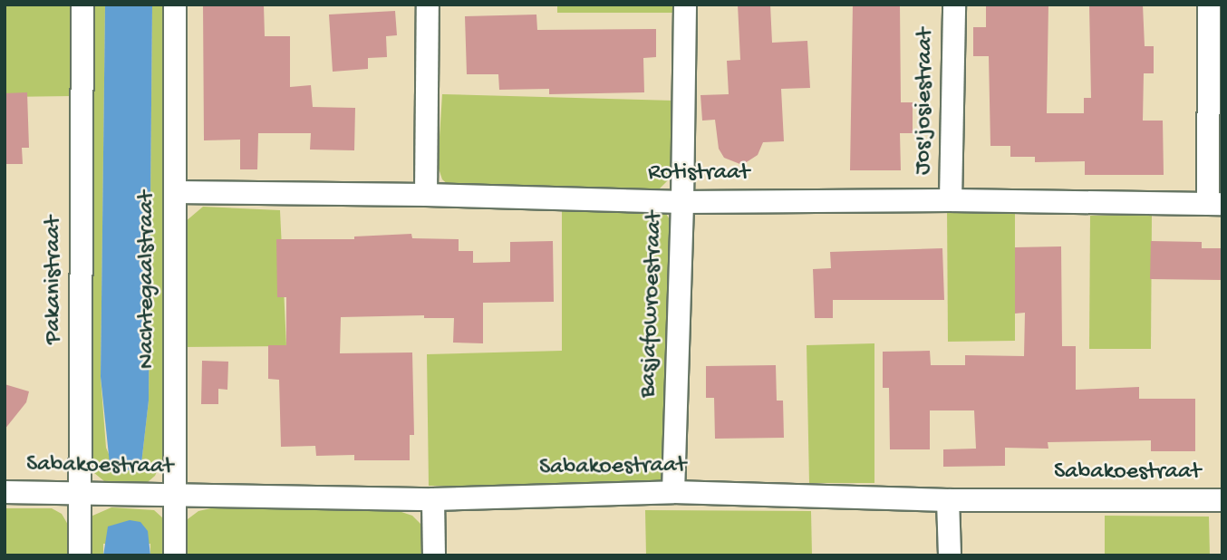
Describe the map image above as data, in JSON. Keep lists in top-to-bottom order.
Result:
{
  "streets": {
    "street": [
      "Jos'josiestraat",
      "Rotistraat",
      "Pakanistraat",
      "Nachtegaalstraat",
      "Basjafowroestraat",
      "Sabakoestraat"
    ]
  },
  "crossings": [
    ["Jos'josiestraat", "Rotistraat"],
    ["Rotistraat", "Nachtegaalstraat"],
    ["Rotistraat", "Basjafowroestraat"],
    ["Pakanistraat", "Sabakoestraat"],
    ["Nachtegaalstraat", "Sabakoestraat"],
    ["Basjafowroestraat", "Sabakoestraat"]
  ]
}
